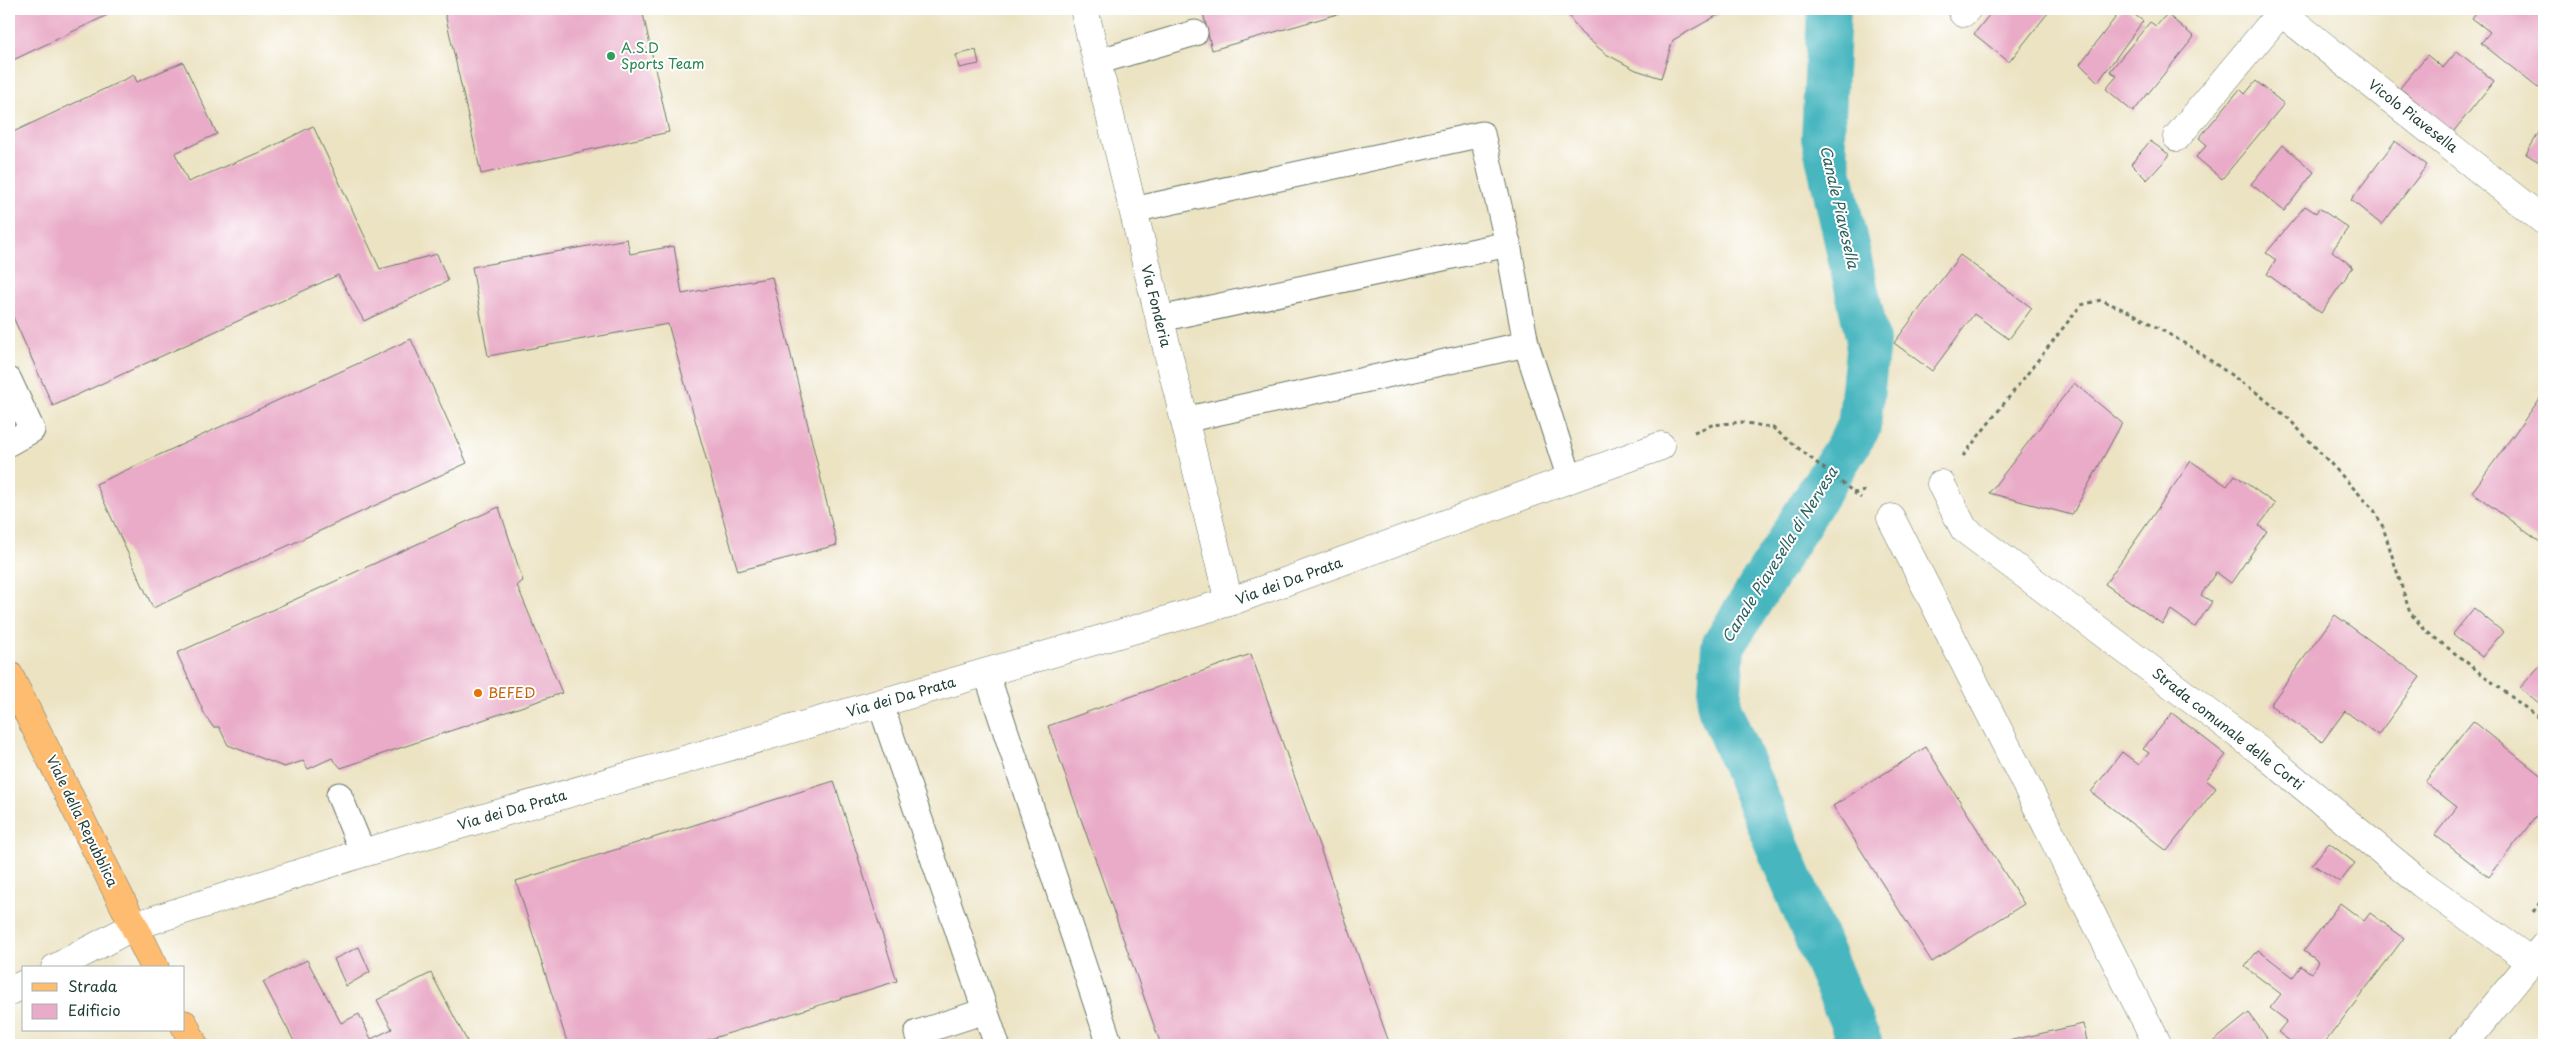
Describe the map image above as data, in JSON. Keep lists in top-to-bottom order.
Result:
{
  "streets": {
    "main road": ["Viale della Repubblica"],
    "street": [
      "Vicolo Piavesella",
      "Via Fonderia",
      "Via dei Da Prata",
      "Strada comunale delle Corti"
    ]
  },
  "crossings": [
    ["Via Fonderia", "Via dei Da Prata"],
    ["Via dei Da Prata", "Viale della Repubblica"]
  ],
  "water": ["Canale Piavesella", "Canale Piavesella di Nervesa"],
  "places": ["A.S.D Sports Team", "BEFED"],
  "legend": ["Strada", "Edificio"]
}
